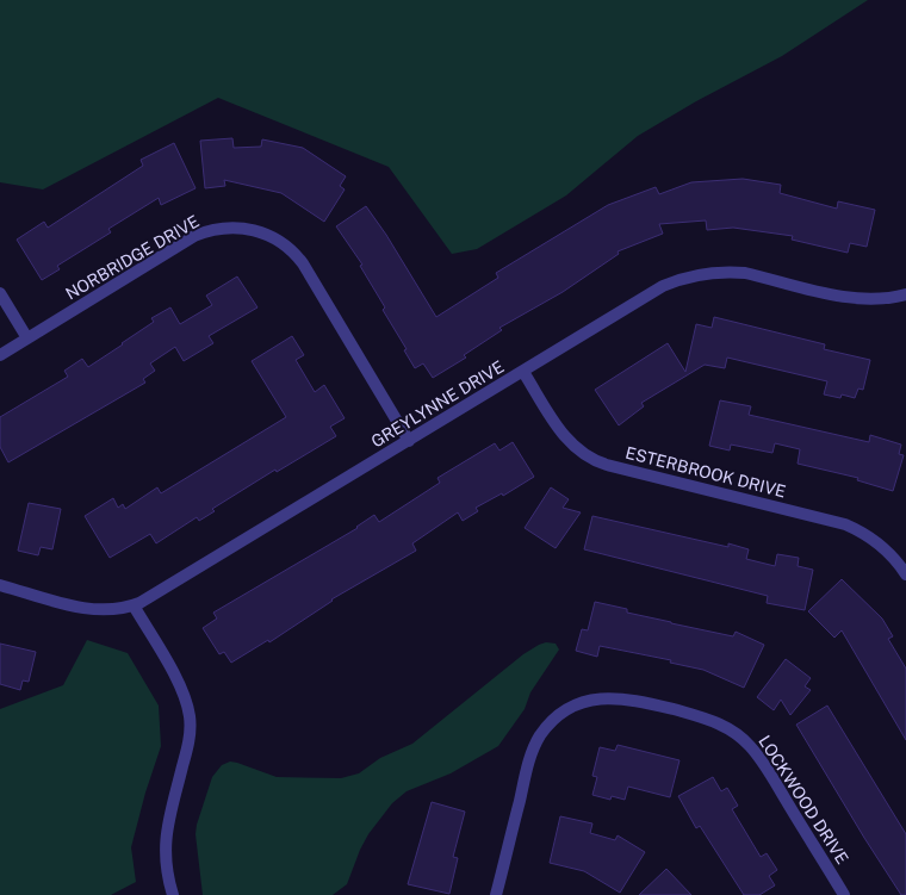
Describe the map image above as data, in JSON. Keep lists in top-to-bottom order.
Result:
{
  "streets": {
    "street": [
      "NORBRIDGE DRIVE",
      "GREYLYNNE DRIVE",
      "ESTERBROOK DRIVE",
      "LOCKWOOD DRIVE"
    ]
  },
  "crossings": [
    ["NORBRIDGE DRIVE", "GREYLYNNE DRIVE"],
    ["GREYLYNNE DRIVE", "ESTERBROOK DRIVE"]
  ]
}
